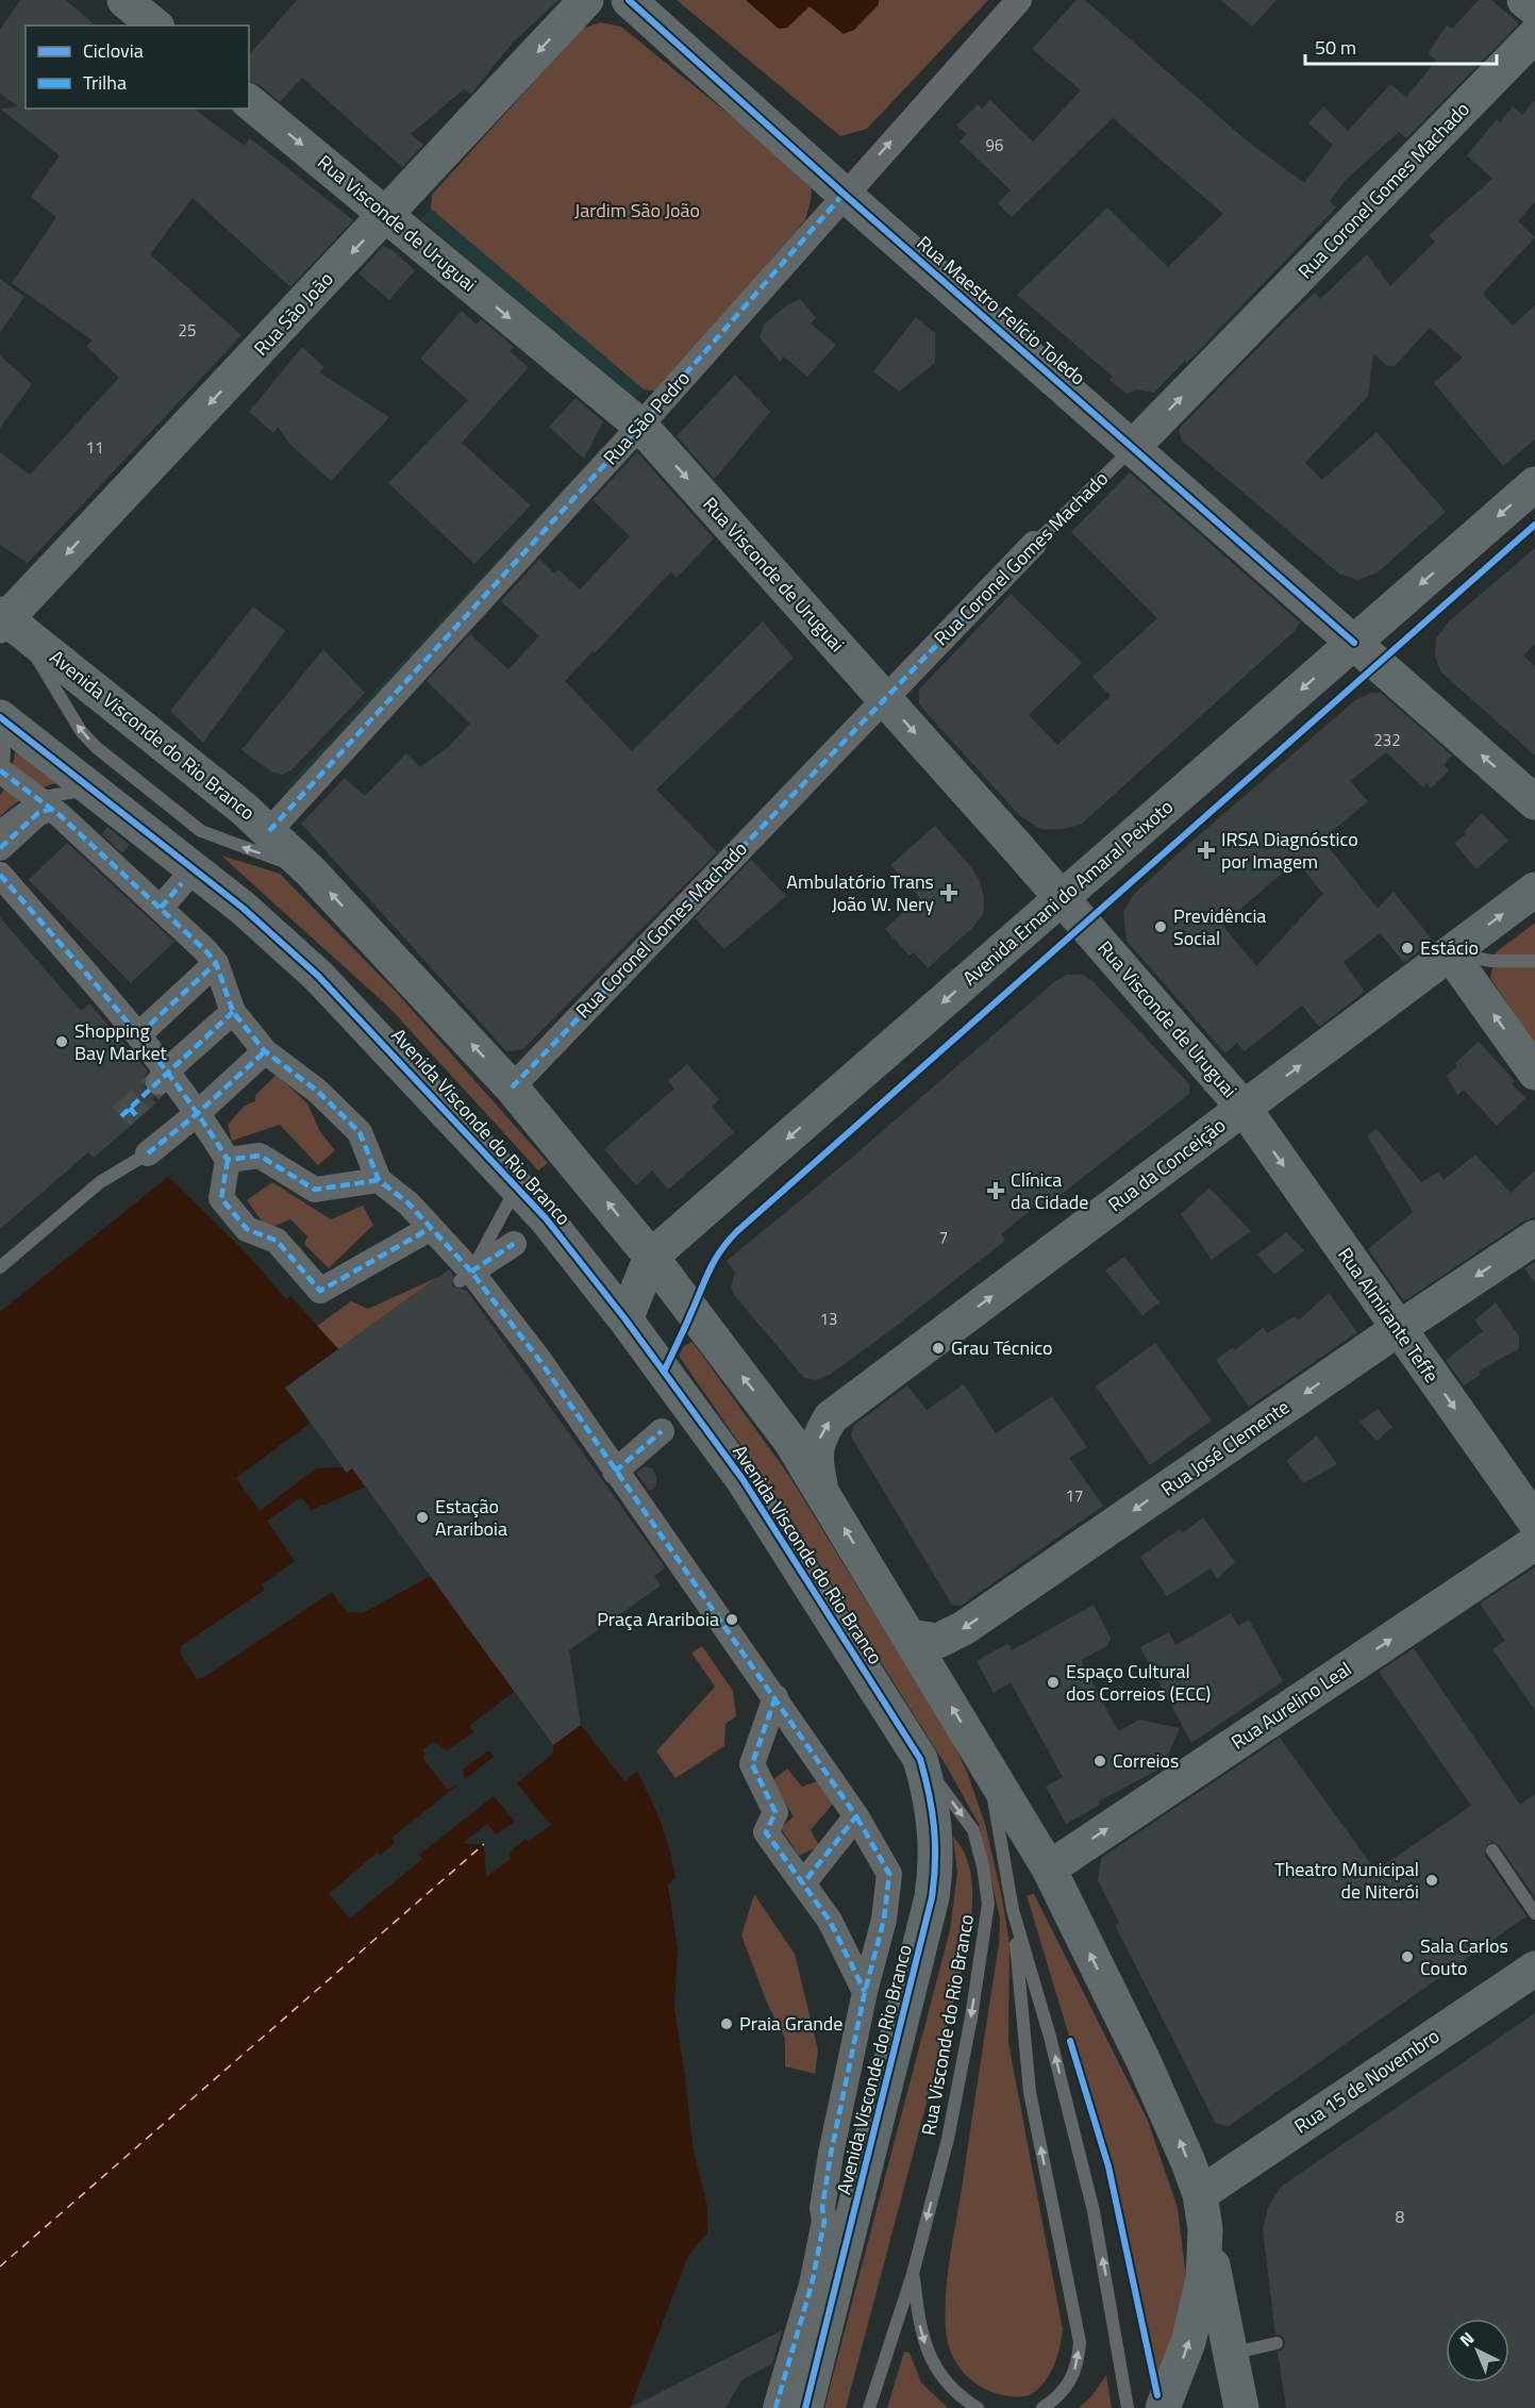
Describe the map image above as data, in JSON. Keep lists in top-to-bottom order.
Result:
{
  "streets": {
    "street": [
      "Rua Coronel Gomes Machado",
      "Rua Visconde de Uruguai",
      "Rua Maestro Felício Toledo",
      "Rua São João",
      "Rua São Pedro",
      "Avenida Visconde do Rio Branco",
      "Avenida Ernani do Amaral Peixoto",
      "Rua da Conceição",
      "Rua Almirante Teffe",
      "Rua José Clemente",
      "Rua Aurelino Leal",
      "Rua 15 de Novembro"
    ],
    "lane": ["Rua Visconde do Rio Branco"]
  },
  "crossings": [
    ["Rua Coronel Gomes Machado", "Rua Visconde de Uruguai"],
    ["Rua Coronel Gomes Machado", "Rua Maestro Felício Toledo"],
    ["Rua Coronel Gomes Machado", "Avenida Visconde do Rio Branco"],
    ["Rua Visconde de Uruguai", "Rua São João"],
    ["Rua Visconde de Uruguai", "Rua São Pedro"],
    ["Rua Visconde de Uruguai", "Avenida Ernani do Amaral Peixoto"],
    ["Rua Visconde de Uruguai", "Rua da Conceição"],
    ["Rua Visconde de Uruguai", "Rua Almirante Teffe"],
    ["Rua Maestro Felício Toledo", "Rua São Pedro"],
    ["Rua Maestro Felício Toledo", "Avenida Ernani do Amaral Peixoto"],
    ["Rua São João", "Avenida Visconde do Rio Branco"],
    ["Rua São Pedro", "Avenida Visconde do Rio Branco"],
    ["Avenida Visconde do Rio Branco", "Avenida Ernani do Amaral Peixoto"],
    ["Avenida Visconde do Rio Branco", "Rua da Conceição"],
    ["Avenida Visconde do Rio Branco", "Rua José Clemente"],
    ["Avenida Visconde do Rio Branco", "Rua Aurelino Leal"],
    ["Avenida Visconde do Rio Branco", "Rua Visconde do Rio Branco"],
    ["Avenida Visconde do Rio Branco", "Rua 15 de Novembro"],
    ["Rua da Conceição", "Rua Almirante Teffe"],
    ["Rua Almirante Teffe", "Rua José Clemente"]
  ],
  "one_way": [
    "Rua Coronel Gomes Machado",
    "Rua Visconde de Uruguai",
    "Rua São João",
    "Avenida Ernani do Amaral Peixoto",
    "Rua da Conceição",
    "Rua Almirante Teffe",
    "Rua José Clemente",
    "Rua Aurelino Leal"
  ],
  "parks": ["Jardim São João"],
  "places": {
    "health": ["IRSA Diagnóstico por Imagem", "Ambulatório Trans João W. Nery", "Clínica da Cidade"],
    "other": [
      "Previdência Social",
      "Estácio",
      "Shopping Bay Market",
      "Grau Técnico",
      "Estação Arariboia",
      "Praça Arariboia",
      "Espaço Cultural dos Correios (ECC)",
      "Correios",
      "Theatro Municipal de Niterói",
      "Sala Carlos Couto",
      "Praia Grande"
    ]
  },
  "house_numbers": [
    "96",
    "25",
    "11",
    "232",
    "7",
    "13",
    "17",
    "8"
  ],
  "legend": ["Ciclovia", "Trilha"],
  "scale_bar": "50 m",
  "north": "top left"
}
